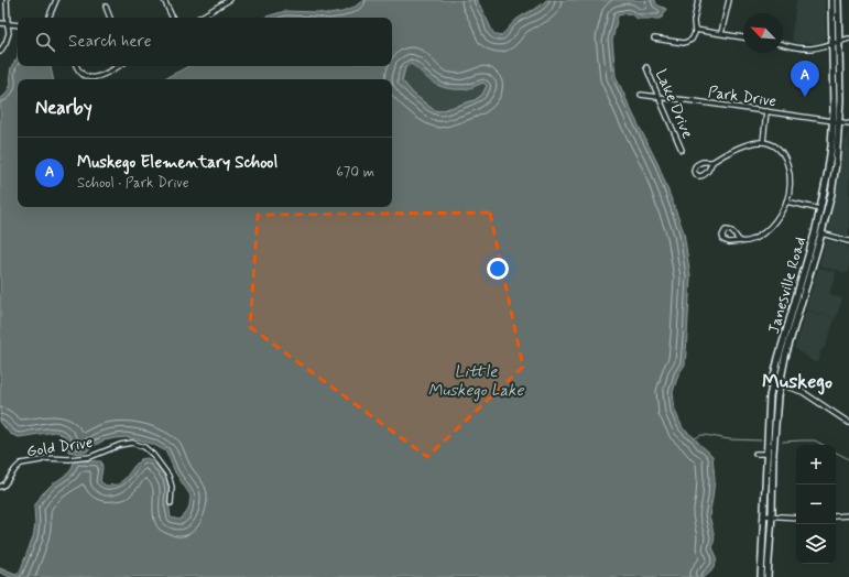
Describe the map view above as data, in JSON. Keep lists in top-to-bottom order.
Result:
{
  "streets": {
    "main road": ["Janesville Road"],
    "street": ["Park Drive", "Lake Drive", "Gold Drive"]
  },
  "crossings": [
    ["Park Drive", "Lake Drive"],
    ["Park Drive", "Janesville Road"]
  ],
  "districts": ["Muskego"],
  "water": ["Little Muskego Lake"],
  "north": "top left",
  "page": {
    "search": "Search here",
    "pins": "A",
    "heading": "Nearby",
    "list": [
      {
        "mark": "A",
        "name": "Muskego Elementary School",
        "note": "School · Park Drive",
        "value": "670 m"
      }
    ],
    "map_buttons": ["+", "−"]
  }
}
